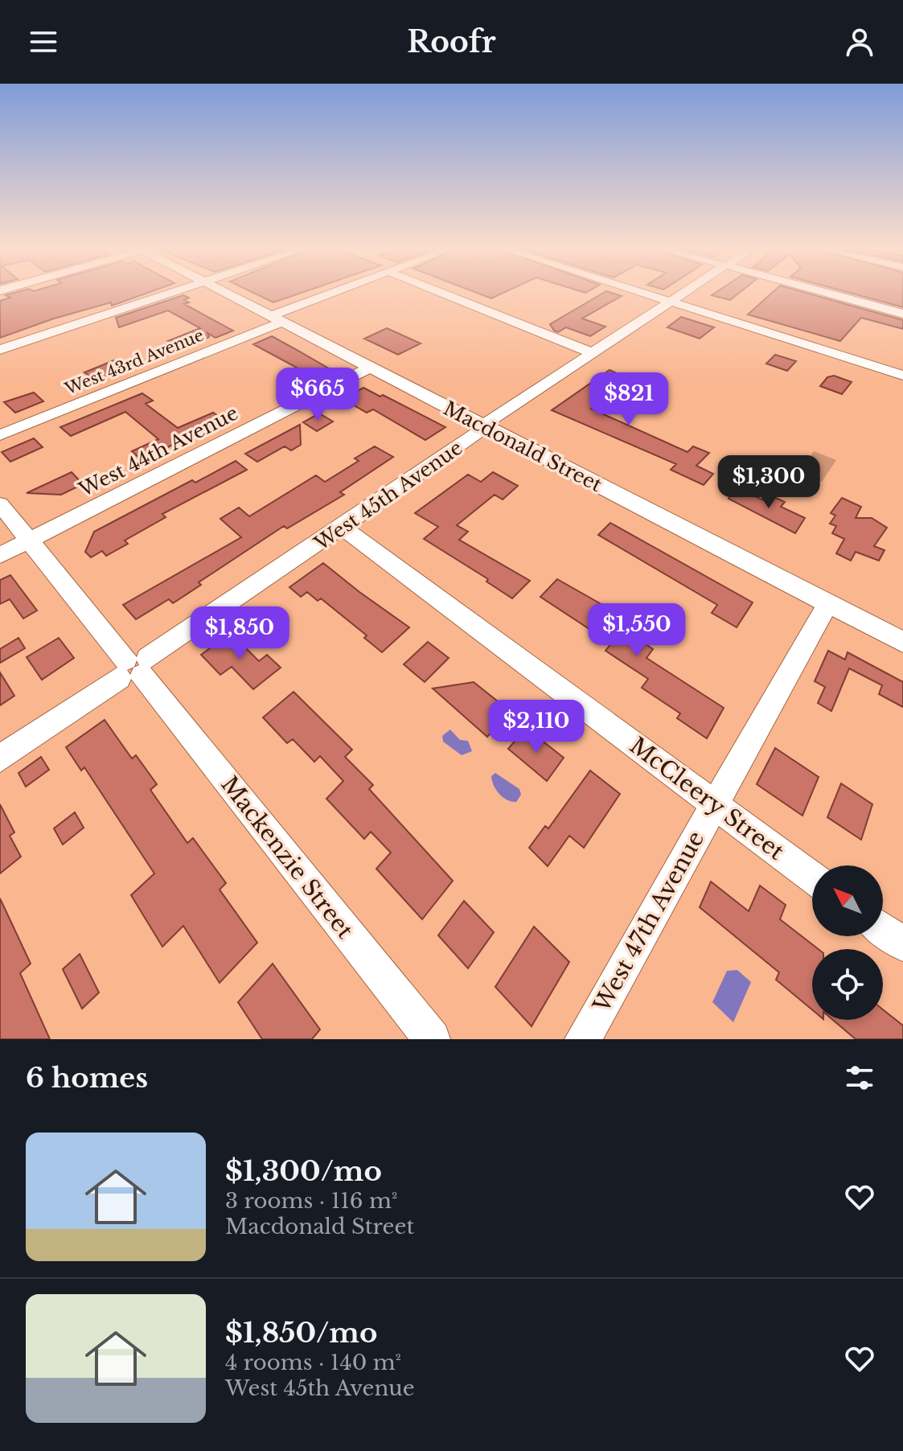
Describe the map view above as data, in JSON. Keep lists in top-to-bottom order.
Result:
{
  "streets": {
    "street": [
      "West 43rd Avenue",
      "Macdonald Street",
      "West 44th Avenue",
      "West 45th Avenue",
      "McCleery Street",
      "Mackenzie Street",
      "West 47th Avenue"
    ]
  },
  "crossings": [
    ["West 43rd Avenue", "Macdonald Street"],
    ["Macdonald Street", "West 44th Avenue"],
    ["Macdonald Street", "West 45th Avenue"],
    ["Macdonald Street", "West 47th Avenue"],
    ["West 44th Avenue", "Mackenzie Street"],
    ["West 45th Avenue", "McCleery Street"],
    ["West 45th Avenue", "Mackenzie Street"],
    ["McCleery Street", "West 47th Avenue"]
  ],
  "north": "top left",
  "page": {
    "header": "Roofr",
    "price": [
      "$665",
      "$821",
      "$1,300",
      "$1,550",
      "$1,850",
      "$2,110"
    ],
    "heading": "6 homes",
    "list": [
      {
        "name": "$1,300/mo",
        "note": "3 rooms · 116 m² · Macdonald Street"
      },
      {
        "name": "$1,850/mo",
        "note": "4 rooms · 140 m² · West 45th Avenue"
      }
    ]
  }
}
